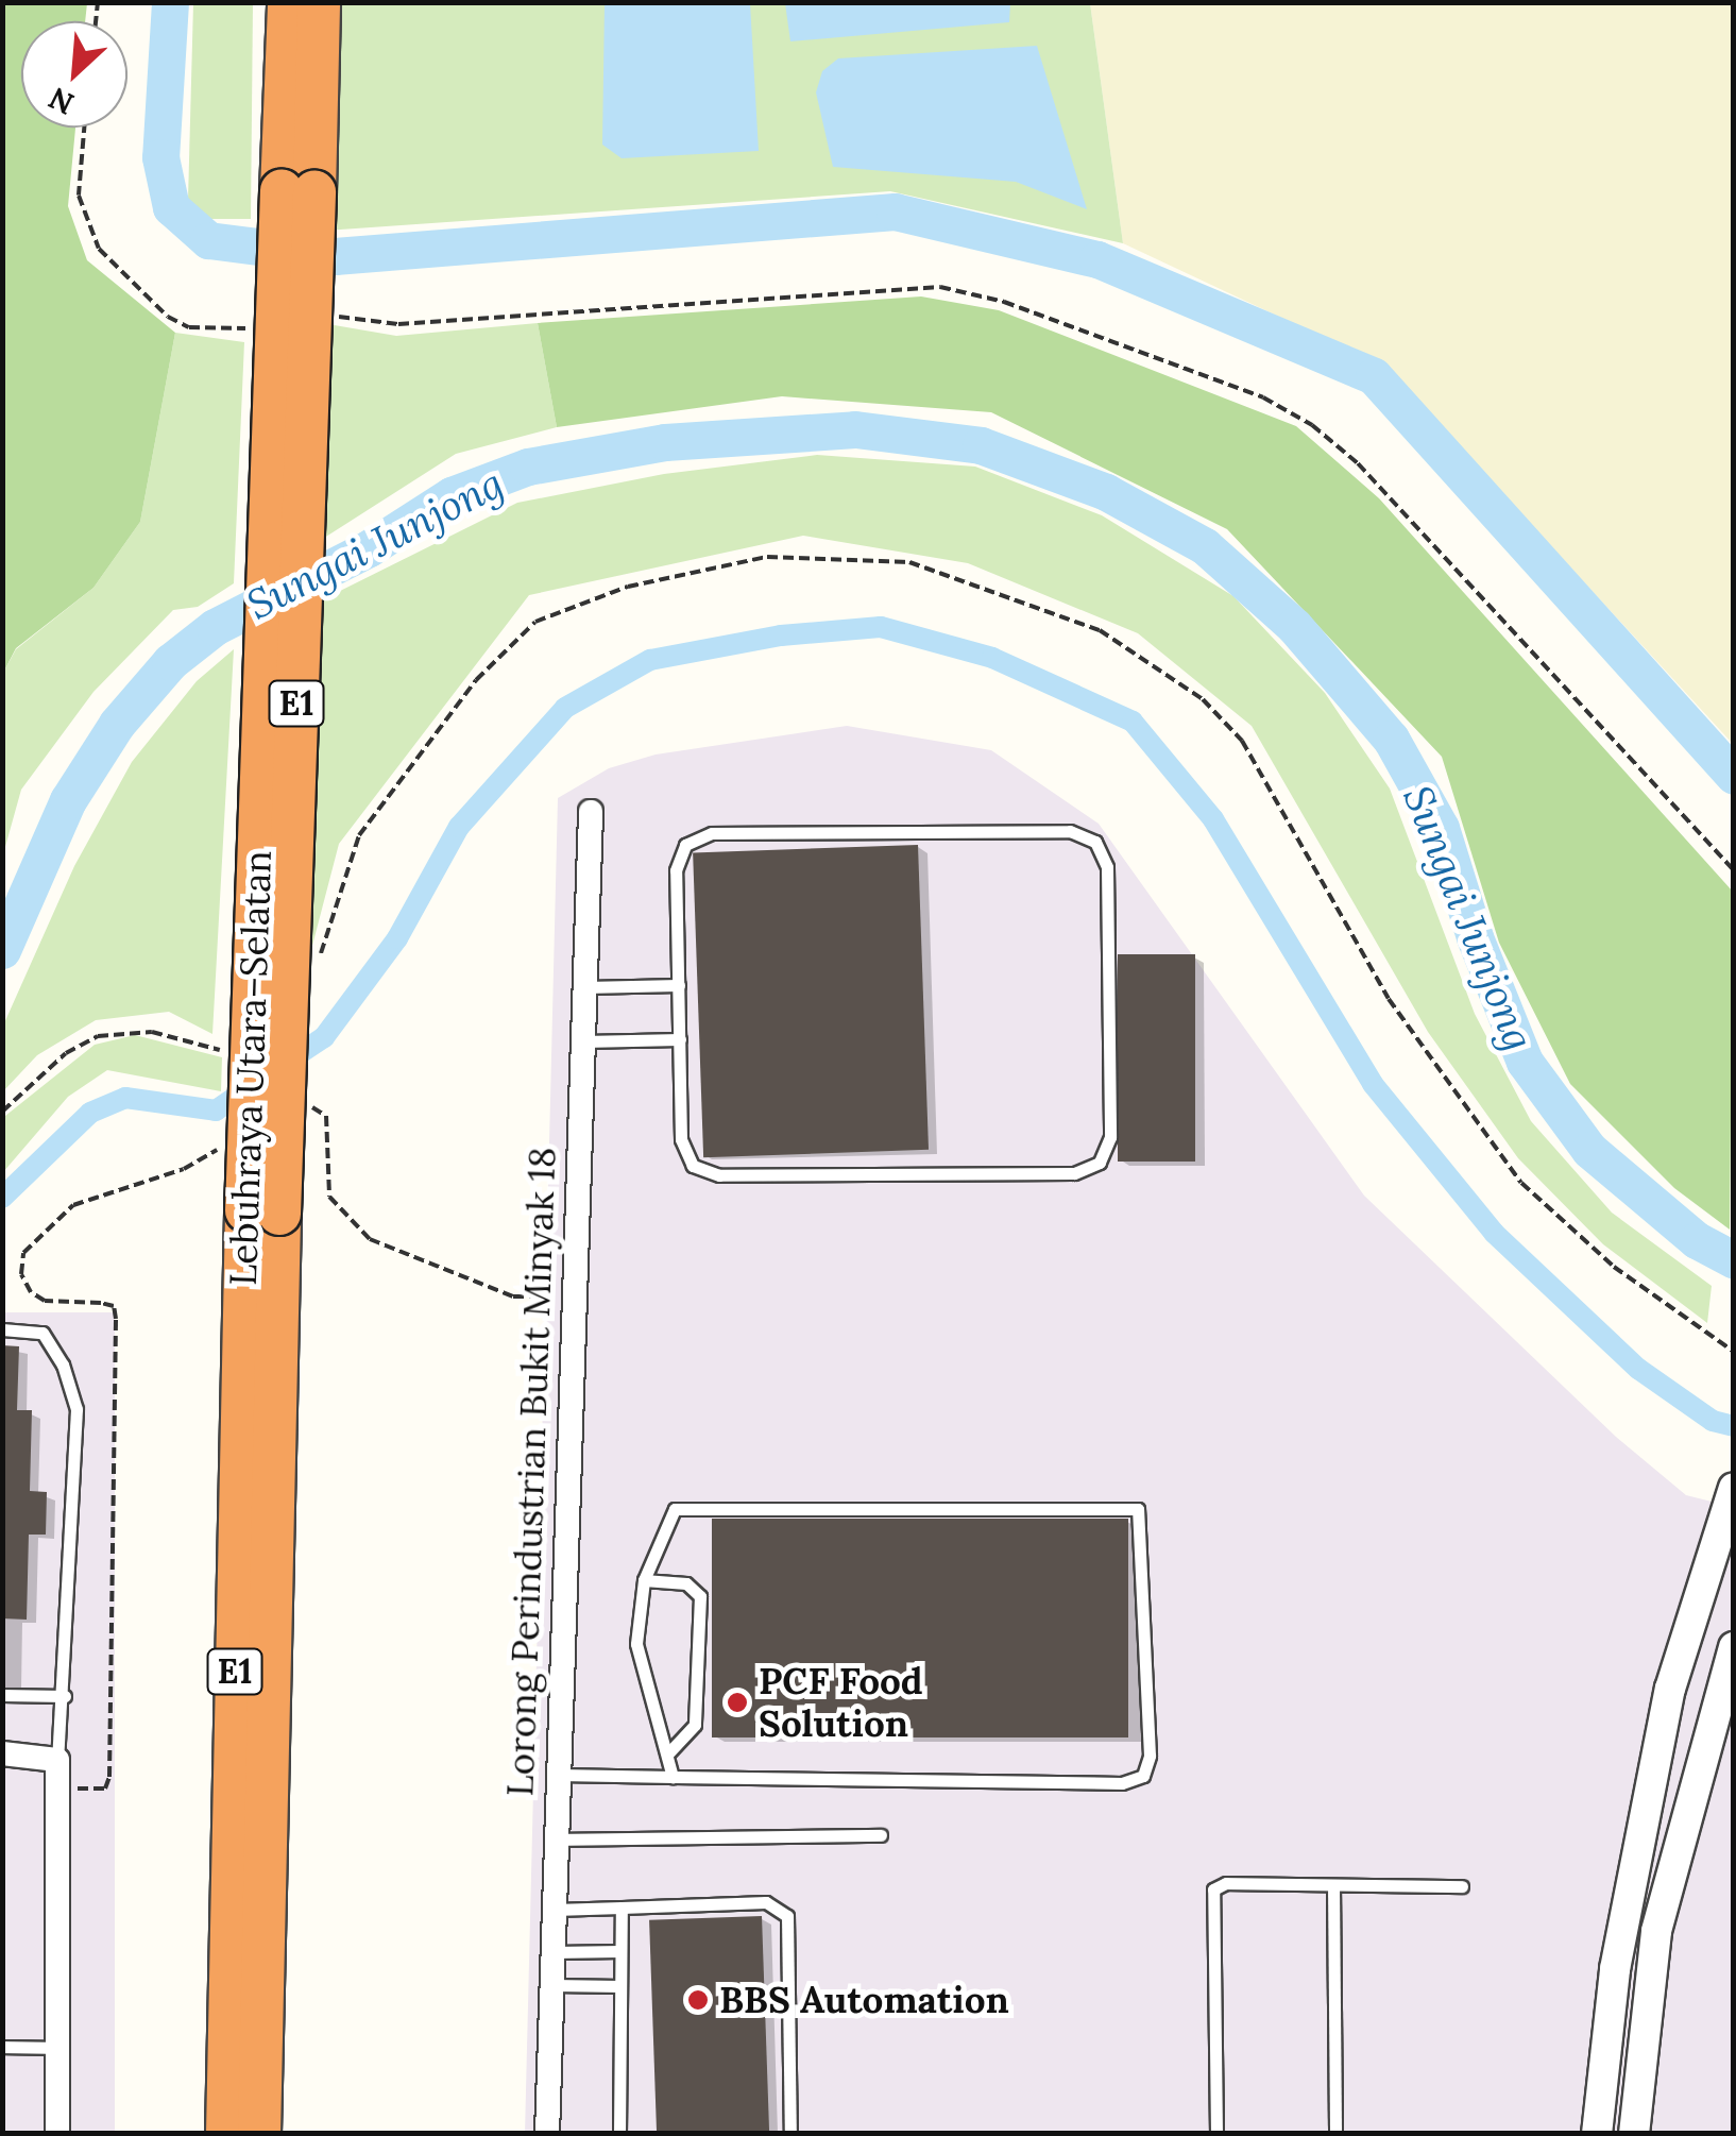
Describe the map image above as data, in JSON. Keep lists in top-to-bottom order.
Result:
{
  "streets": {
    "highway": ["E1", "Lebuhraya Utara–Selatan"],
    "street": ["Lorong Perindustrian Bukit Minyak 18"]
  },
  "water": ["Sungai Junjong"],
  "places": ["PCF Food Solution", "BBS Automation"],
  "north": "bottom left"
}
